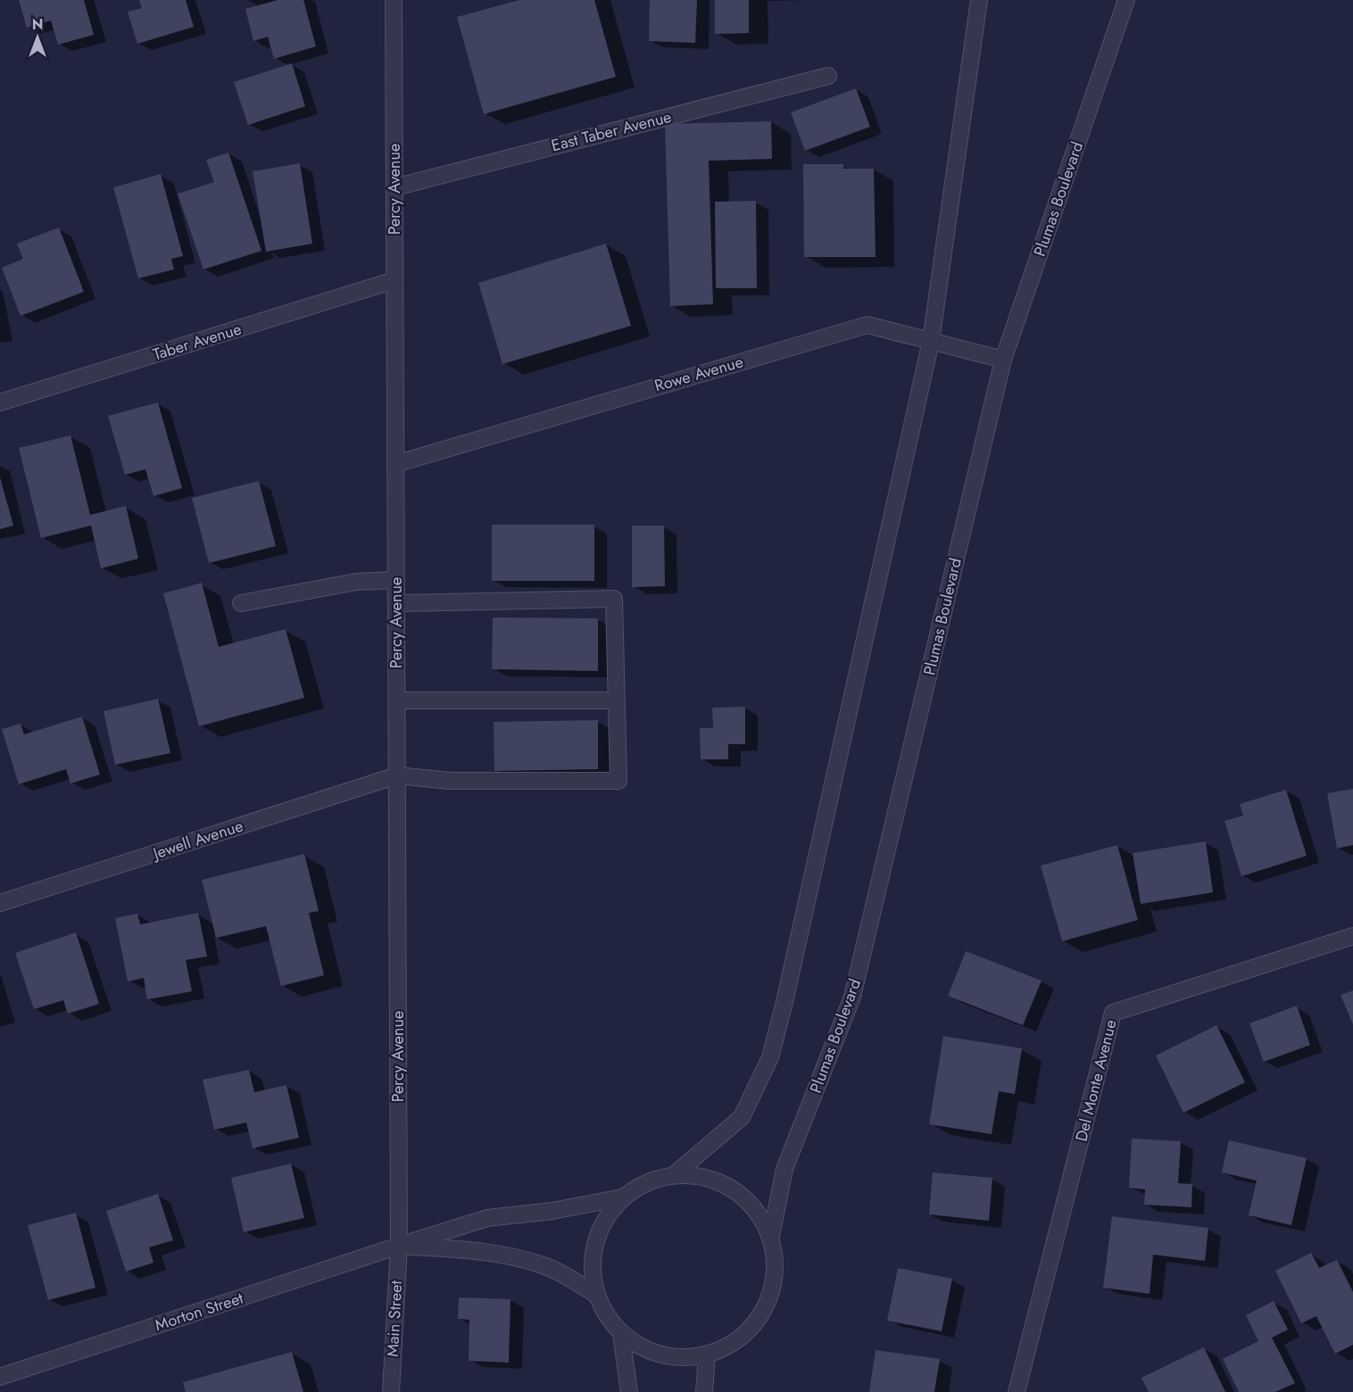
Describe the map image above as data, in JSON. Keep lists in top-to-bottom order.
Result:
{
  "streets": {
    "street": [
      "East Taber Avenue",
      "Percy Avenue",
      "Plumas Boulevard",
      "Taber Avenue",
      "Rowe Avenue",
      "Jewell Avenue",
      "Del Monte Avenue",
      "Morton Street",
      "Main Street"
    ]
  },
  "crossings": [
    ["East Taber Avenue", "Percy Avenue"],
    ["Percy Avenue", "Taber Avenue"],
    ["Percy Avenue", "Rowe Avenue"],
    ["Percy Avenue", "Jewell Avenue"],
    ["Percy Avenue", "Morton Street"],
    ["Percy Avenue", "Main Street"],
    ["Plumas Boulevard", "Rowe Avenue"],
    ["Plumas Boulevard", "Morton Street"],
    ["Morton Street", "Main Street"]
  ],
  "north": "top"
}
